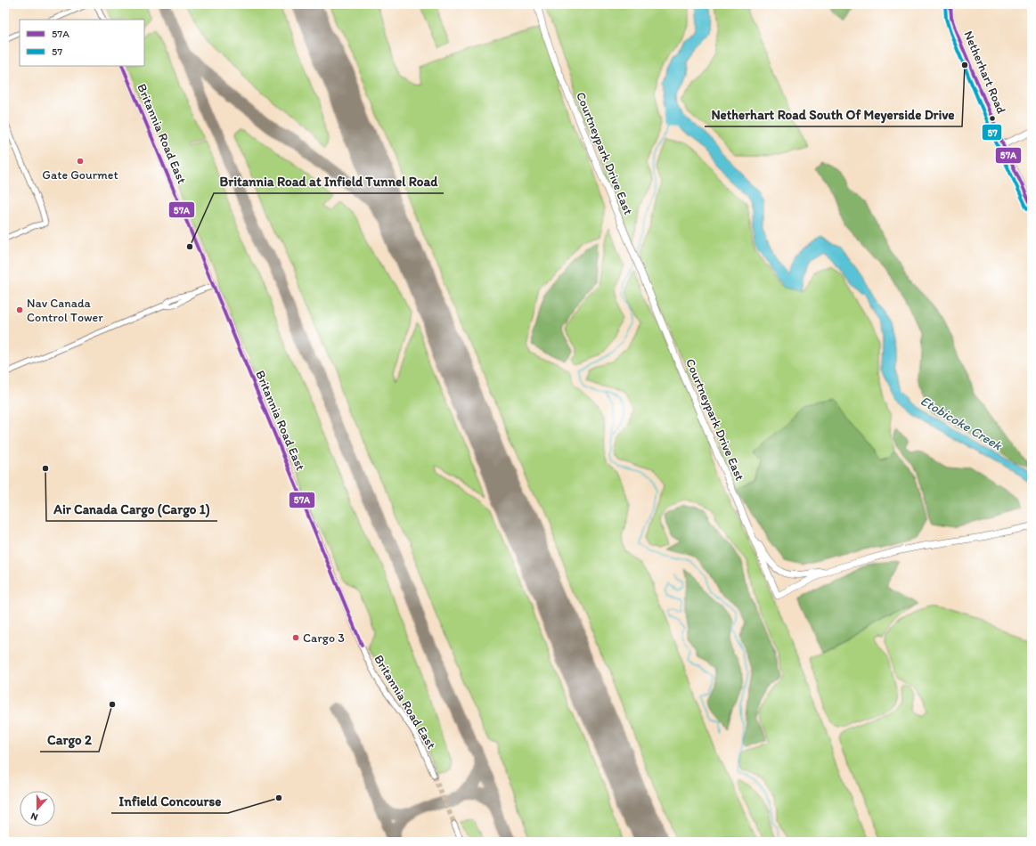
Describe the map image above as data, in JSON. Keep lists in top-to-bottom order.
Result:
{
  "streets": {
    "street": ["Netherhart Road", "Britannia Road East", "Courtneypark Drive East"]
  },
  "water": ["Etobicoke Creek"],
  "places": [
    "Netherhart Road South Of Meyerside Drive",
    "Gate Gourmet",
    "Britannia Road at Infield Tunnel Road",
    "Nav Canada Control Tower",
    "Air Canada Cargo (Cargo 1)",
    "Cargo 3",
    "Cargo 2",
    "Infield Concourse"
  ],
  "lines": ["transit line 57A", "transit line 57"],
  "legend": ["57A", "57"],
  "north": "bottom"
}
